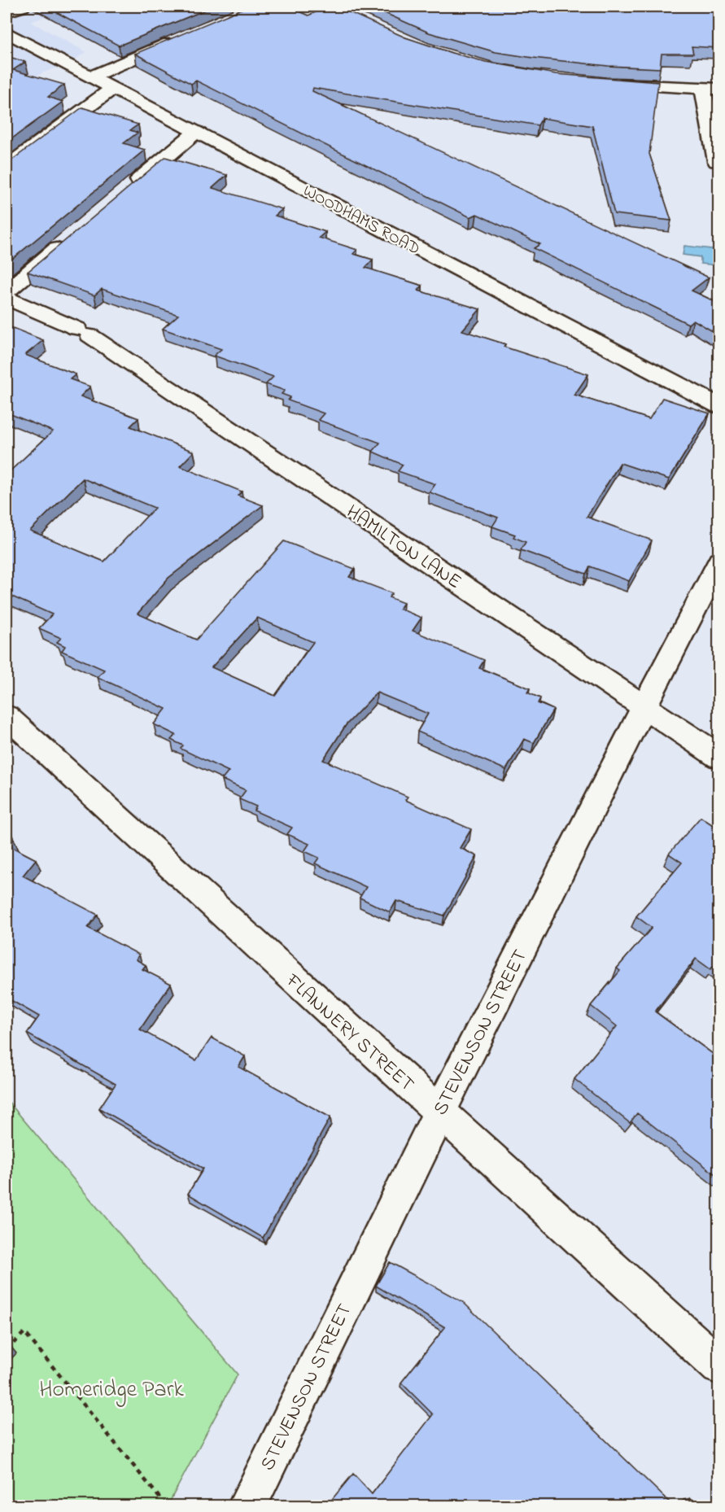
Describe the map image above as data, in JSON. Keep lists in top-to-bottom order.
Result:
{
  "streets": {
    "street": [
      "WOODHAMS ROAD",
      "HAMILTON LANE",
      "FLANNERY STREET",
      "STEVENSON STREET"
    ]
  },
  "crossings": [
    ["HAMILTON LANE", "STEVENSON STREET"],
    ["FLANNERY STREET", "STEVENSON STREET"]
  ],
  "parks": ["Homeridge Park"]
}
